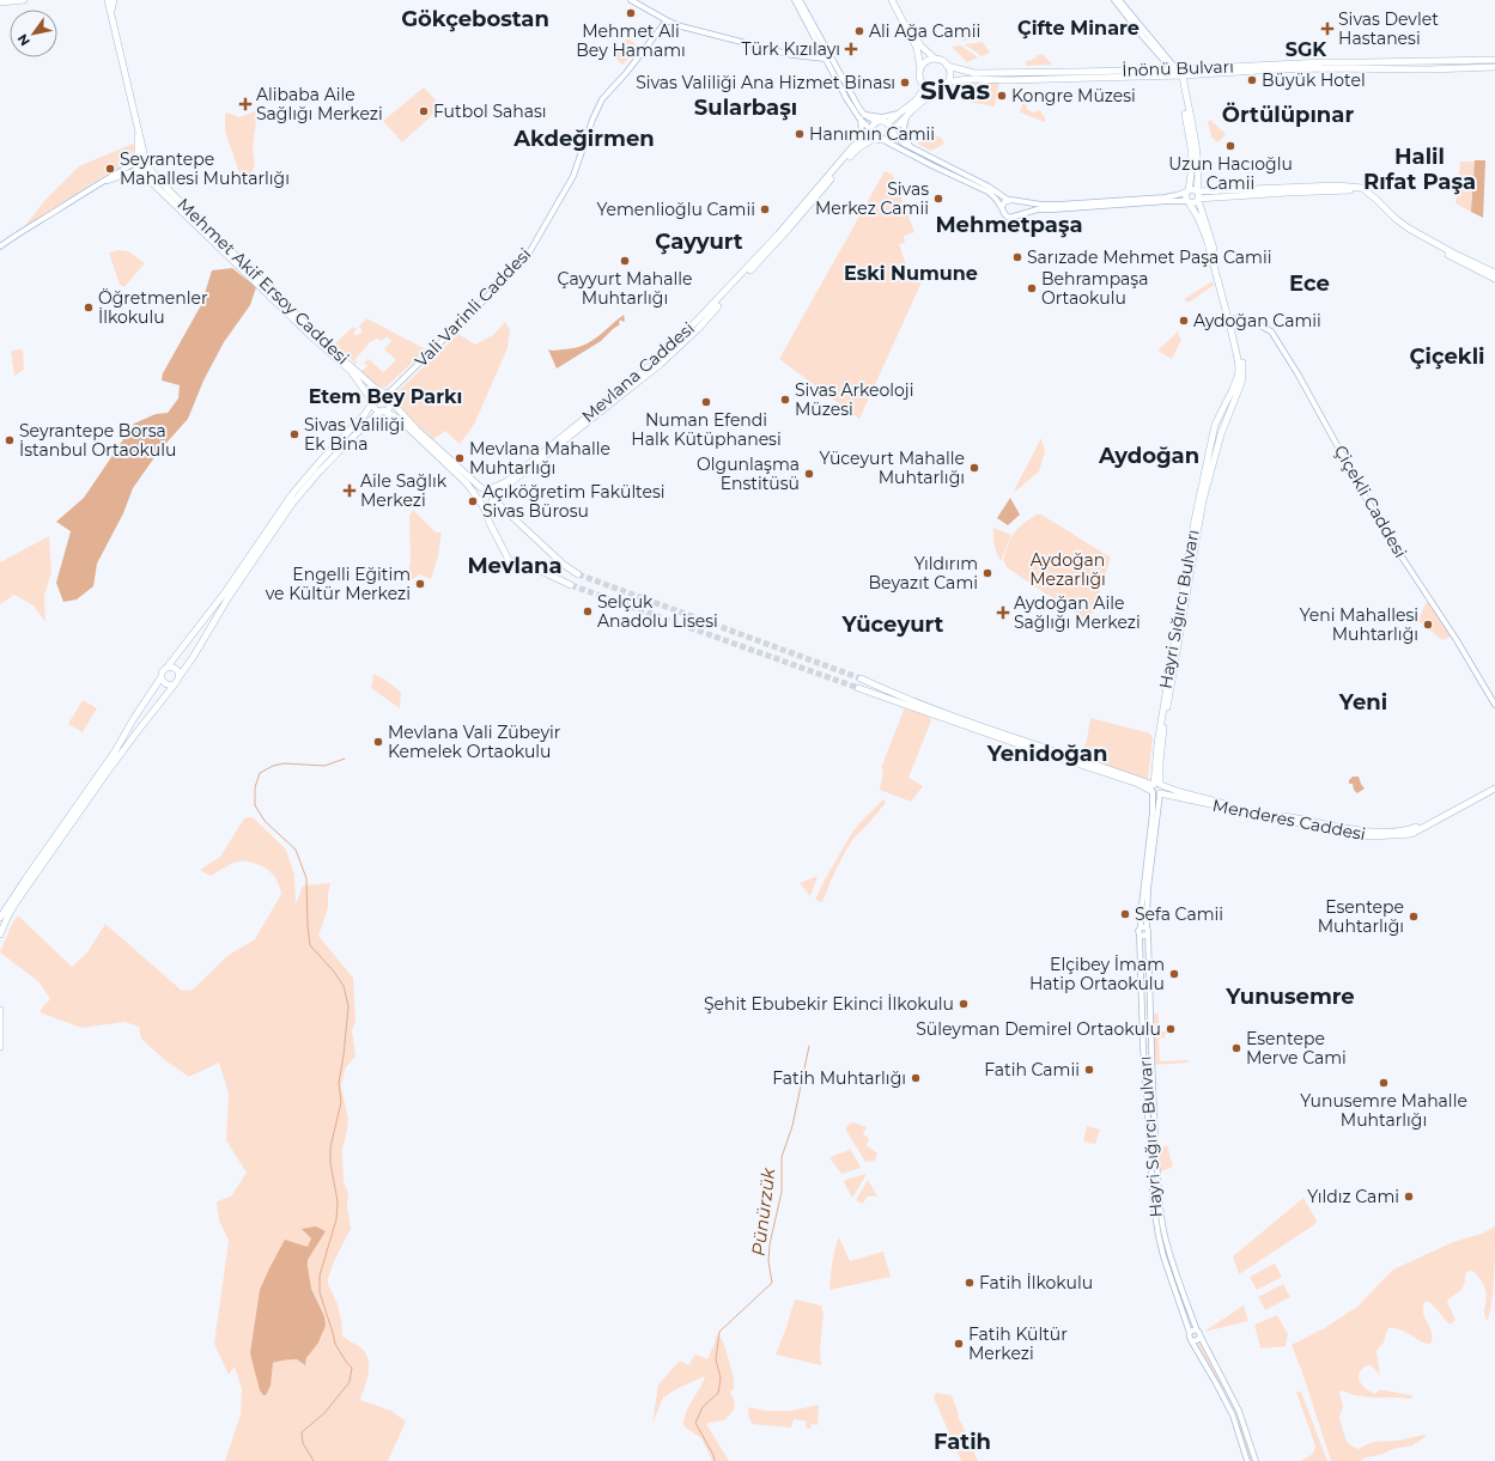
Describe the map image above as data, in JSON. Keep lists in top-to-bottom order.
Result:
{
  "streets": {
    "main road": [
      "İnönü Bulvarı",
      "Mehmet Akif Ersoy Caddesi",
      "Mevlana Caddesi",
      "Hayri Sığırcı Bulvarı",
      "Menderes Caddesi"
    ],
    "street": ["Vali Varinli Caddesi", "Çiçekli Caddesi"]
  },
  "crossings": [
    ["Mehmet Akif Ersoy Caddesi", "Vali Varinli Caddesi"],
    ["Mehmet Akif Ersoy Caddesi", "Mevlana Caddesi"],
    ["Çiçekli Caddesi", "Hayri Sığırcı Bulvarı"],
    ["Hayri Sığırcı Bulvarı", "Menderes Caddesi"]
  ],
  "districts": [
    "Gökçebostan",
    "Çifte Minare",
    "SGK",
    "Sivas",
    "Sularbaşı",
    "Örtülüpınar",
    "Akdeğirmen",
    "Halil Rıfat Paşa",
    "Mehmetpaşa",
    "Çayyurt",
    "Eski Numune",
    "Ece",
    "Çiçekli",
    "Etem Bey Parkı",
    "Aydoğan",
    "Mevlana",
    "Yüceyurt",
    "Yeni",
    "Yenidoğan",
    "Yunusemre",
    "Fatih"
  ],
  "water": ["Pünürzük"],
  "parks": ["Aydoğan Mezarlığı"],
  "places": {
    "other": [
      "Mehmet Ali Bey Hamamı",
      "Ali Ağa Camii",
      "Büyük Hotel",
      "Sivas Valiliği Ana Hizmet Binası",
      "Kongre Müzesi",
      "Futbol Sahası",
      "Hanımın Camii",
      "Uzun Hacıoğlu Camii",
      "Seyrantepe Mahallesi Muhtarlığı",
      "Sivas Merkez Camii",
      "Yemenlioğlu Camii",
      "Sarızade Mehmet Paşa Camii",
      "Çayyurt Mahalle Muhtarlığı",
      "Behrampaşa Ortaokulu",
      "Öğretmenler İlkokulu",
      "Aydoğan Camii",
      "Sivas Arkeoloji Müzesi",
      "Numan Efendi Halk Kütüphanesi",
      "Sivas Valiliği Ek Bina",
      "Seyrantepe Borsa İstanbul Ortaokulu",
      "Mevlana Mahalle Muhtarlığı",
      "Yüceyurt Mahalle Muhtarlığı",
      "Olgunlaşma Enstitüsü",
      "Açıköğretim Fakültesi Sivas Bürosu",
      "Yıldırım Beyazıt Cami",
      "Engelli Eğitim ve Kültür Merkezi",
      "Selçuk Anadolu Lisesi",
      "Yeni Mahallesi Muhtarlığı",
      "Mevlana Vali Zübeyir Kemelek Ortaokulu",
      "Sefa Camii",
      "Esentepe Muhtarlığı",
      "Elçibey İmam Hatip Ortaokulu",
      "Şehit Ebubekir Ekinci İlkokulu",
      "Süleyman Demirel Ortaokulu",
      "Esentepe Merve Cami",
      "Fatih Camii",
      "Fatih Muhtarlığı",
      "Yunusemre Mahalle Muhtarlığı",
      "Yıldız Cami",
      "Fatih İlkokulu",
      "Fatih Kültür Merkezi"
    ],
    "health": [
      "Sivas Devlet Hastanesi",
      "Türk Kızılayı",
      "Alibaba Aile Sağlığı Merkezi",
      "Aile Sağlık Merkezi",
      "Aydoğan Aile Sağlığı Merkezi"
    ]
  },
  "north": "bottom left"
}
